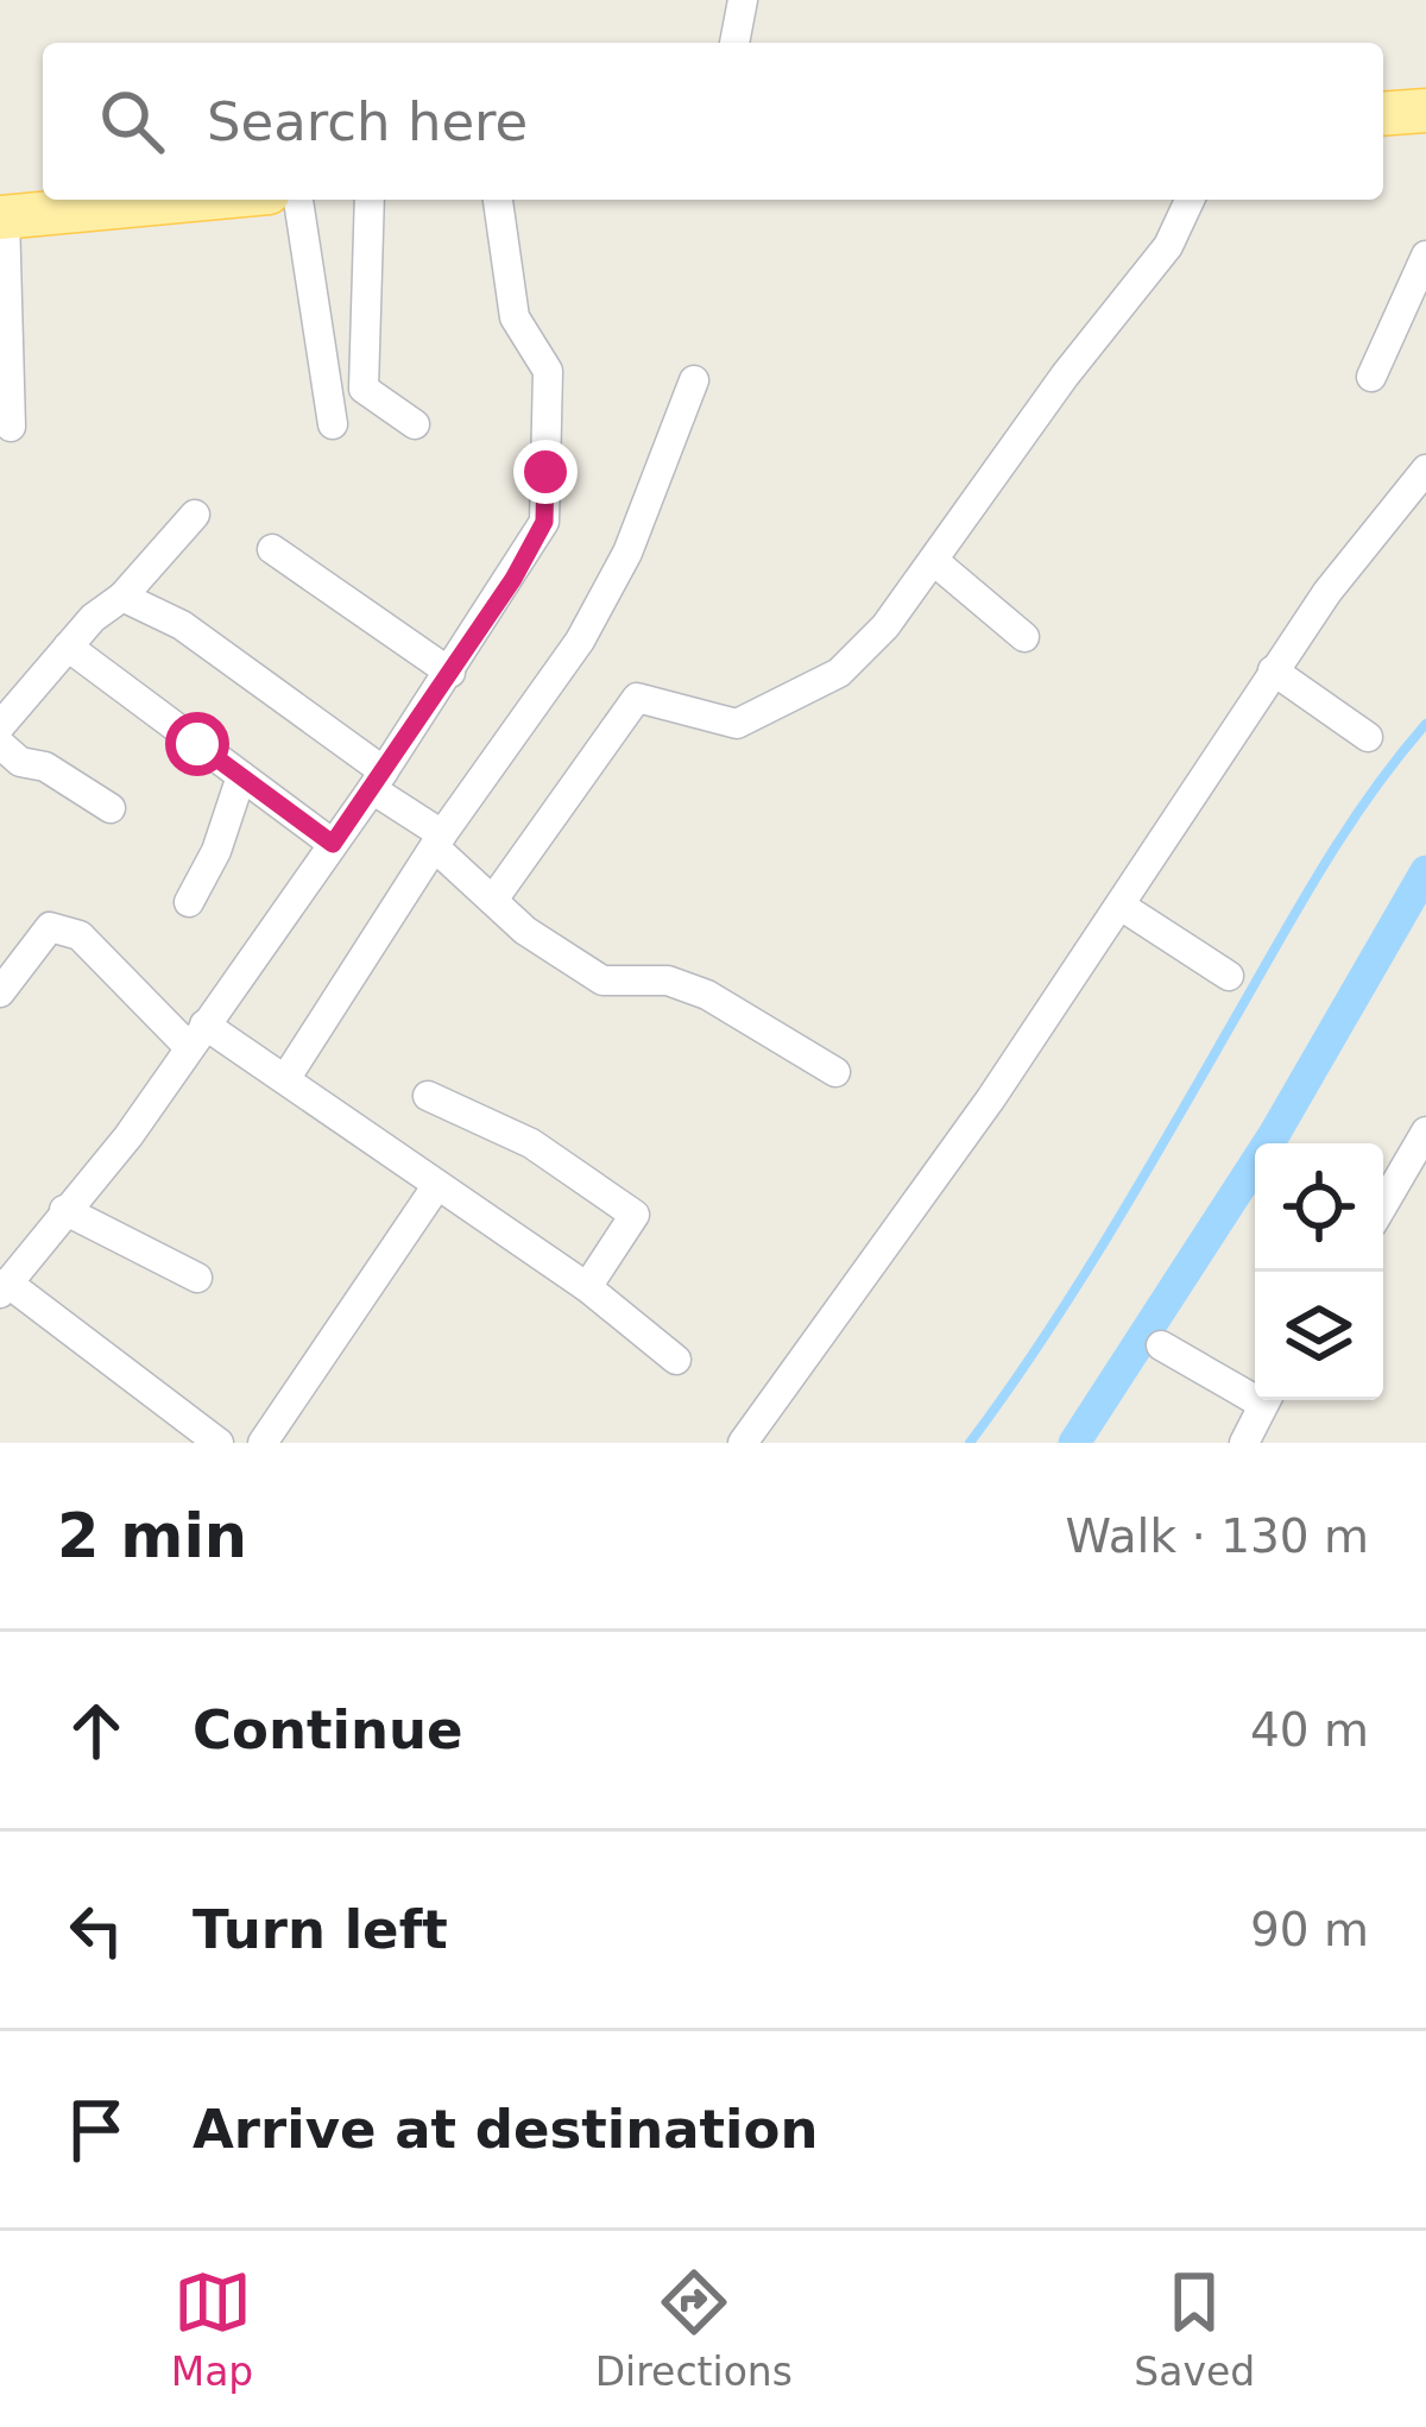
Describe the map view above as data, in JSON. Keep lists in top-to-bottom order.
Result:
{
  "page": {
    "search": "Search here",
    "heading": ["2 min", "Walk · 130 m"],
    "list": [
      ["Continue", "40 m"],
      ["Turn left", "90 m"],
      "Arrive at destination"
    ],
    "nav": ["Map", "Directions", "Saved"]
  }
}
